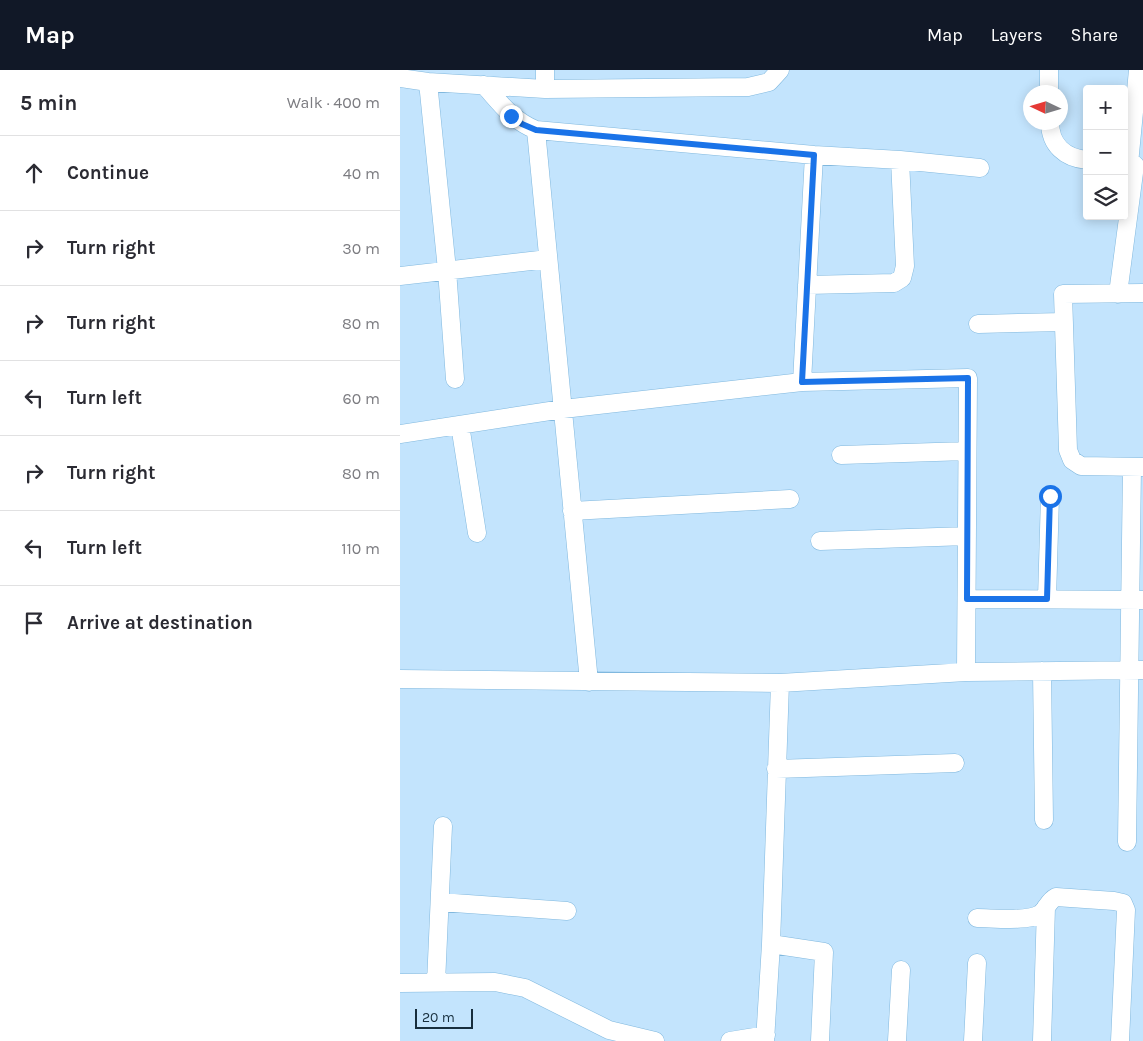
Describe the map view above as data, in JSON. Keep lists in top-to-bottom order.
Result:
{
  "scale_bar": "20 m",
  "north": "left",
  "page": {
    "header": "Map",
    "nav": ["Map", "Layers", "Share"],
    "heading": ["5 min", "Walk · 400 m"],
    "map_buttons": ["+", "−"],
    "list": [
      ["Continue", "40 m"],
      ["Turn right", "30 m"],
      ["Turn right", "80 m"],
      ["Turn left", "60 m"],
      ["Turn right", "80 m"],
      ["Turn left", "110 m"],
      "Arrive at destination"
    ],
    "scale": "20 m"
  }
}
